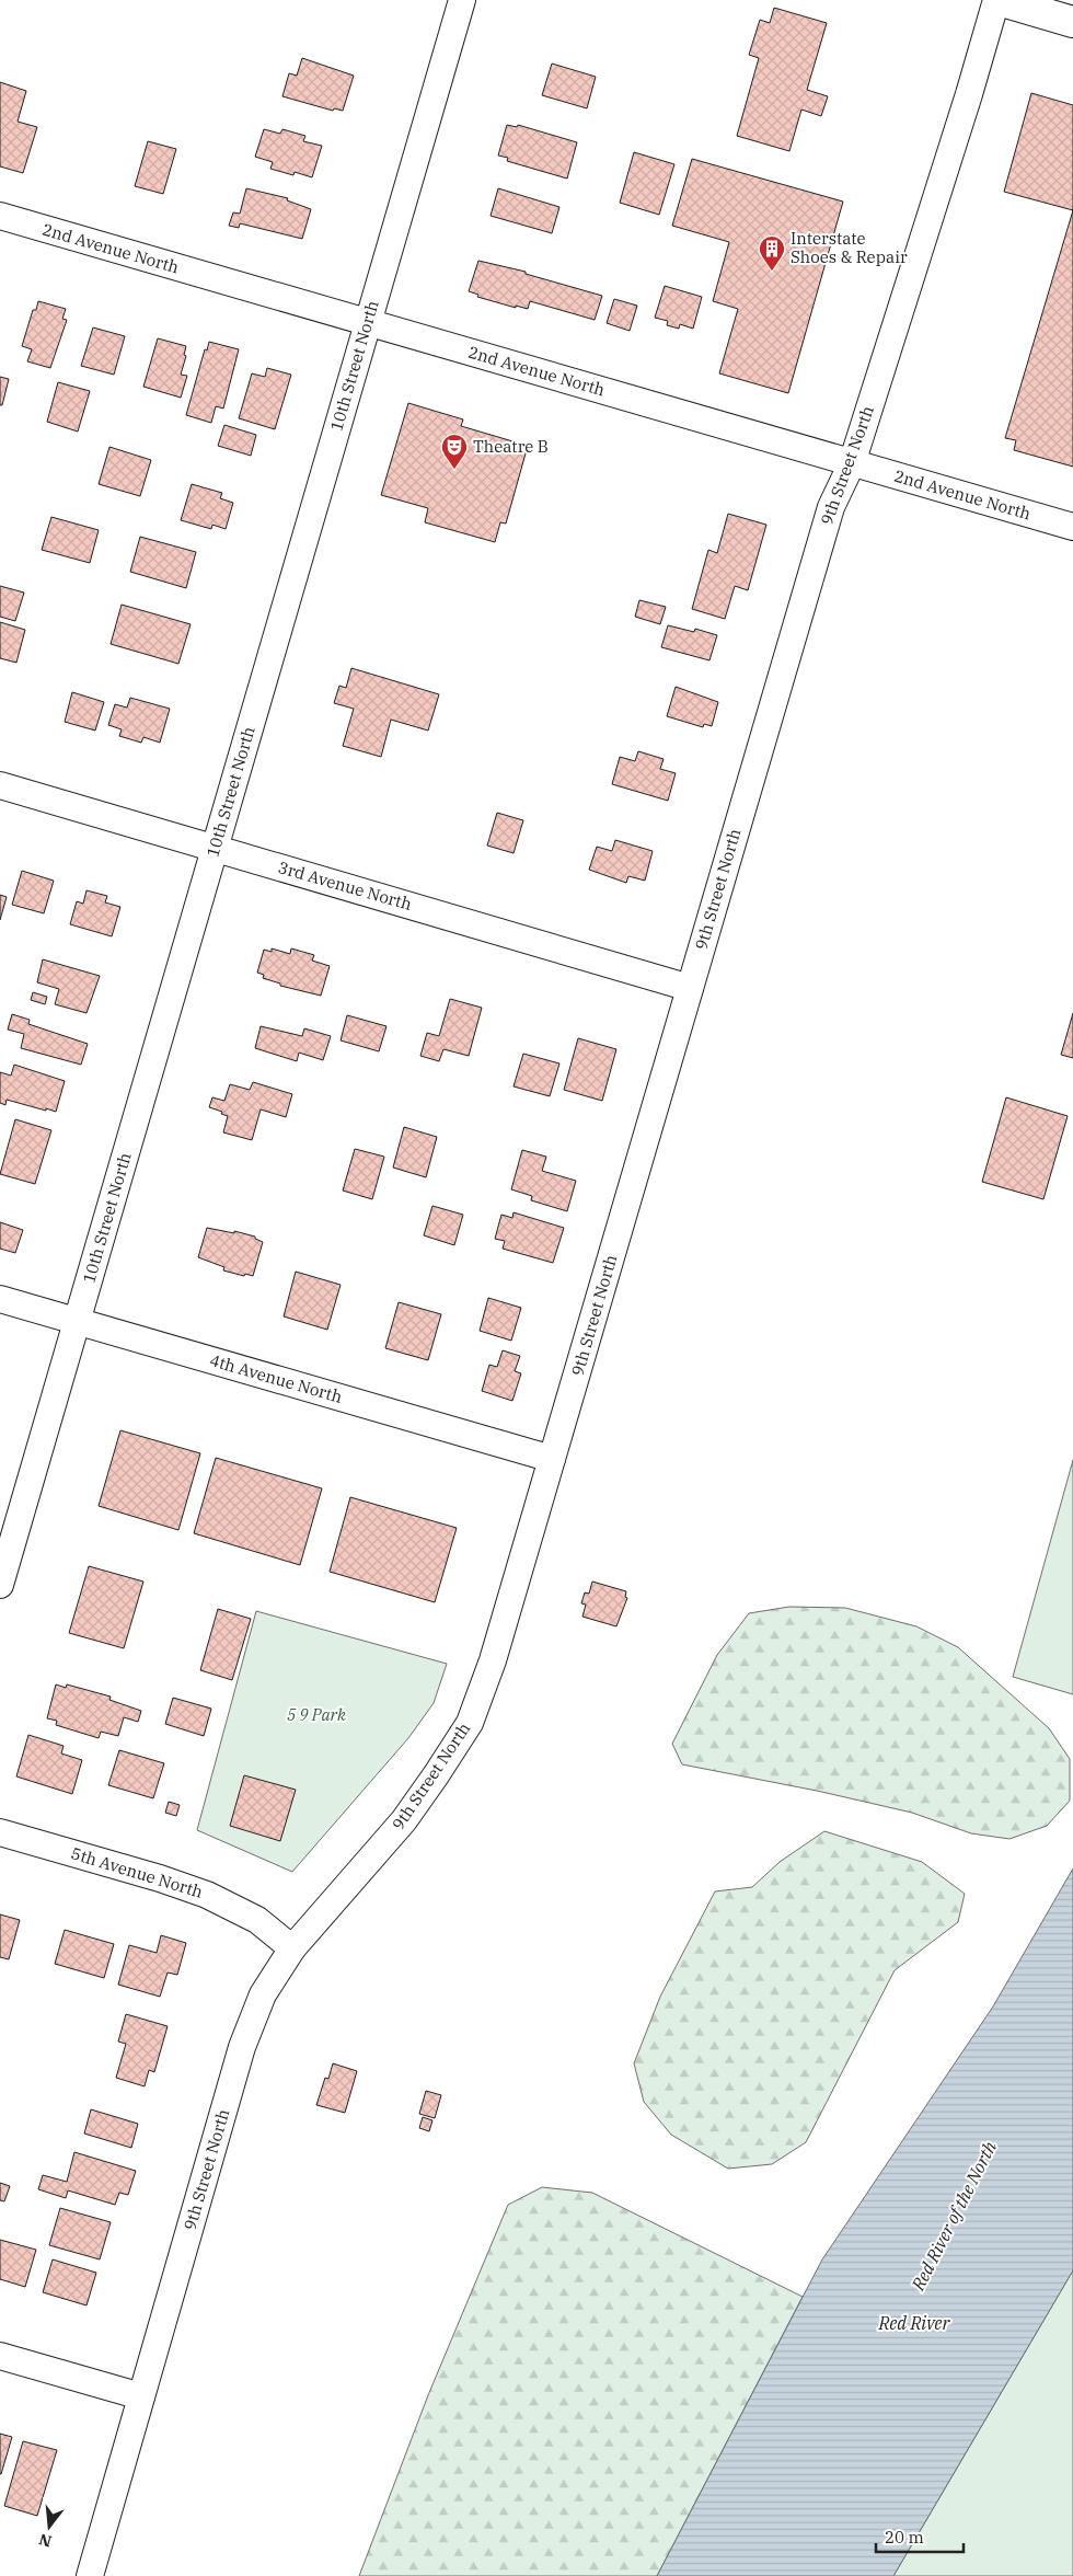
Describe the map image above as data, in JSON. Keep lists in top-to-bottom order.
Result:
{
  "streets": {
    "street": [
      "2nd Avenue North",
      "10th Street North",
      "9th Street North",
      "3rd Avenue North",
      "4th Avenue North",
      "5th Avenue North"
    ]
  },
  "crossings": [
    ["2nd Avenue North", "10th Street North"],
    ["2nd Avenue North", "9th Street North"],
    ["10th Street North", "3rd Avenue North"],
    ["10th Street North", "4th Avenue North"],
    ["9th Street North", "3rd Avenue North"],
    ["9th Street North", "4th Avenue North"],
    ["9th Street North", "5th Avenue North"]
  ],
  "water": ["Red River of the North", "Red River"],
  "parks": ["5 9 Park"],
  "places": {
    "building": ["Interstate Shoes & Repair"],
    "theatre": ["Theatre B"]
  },
  "scale_bar": "20 m",
  "north": "bottom"
}
